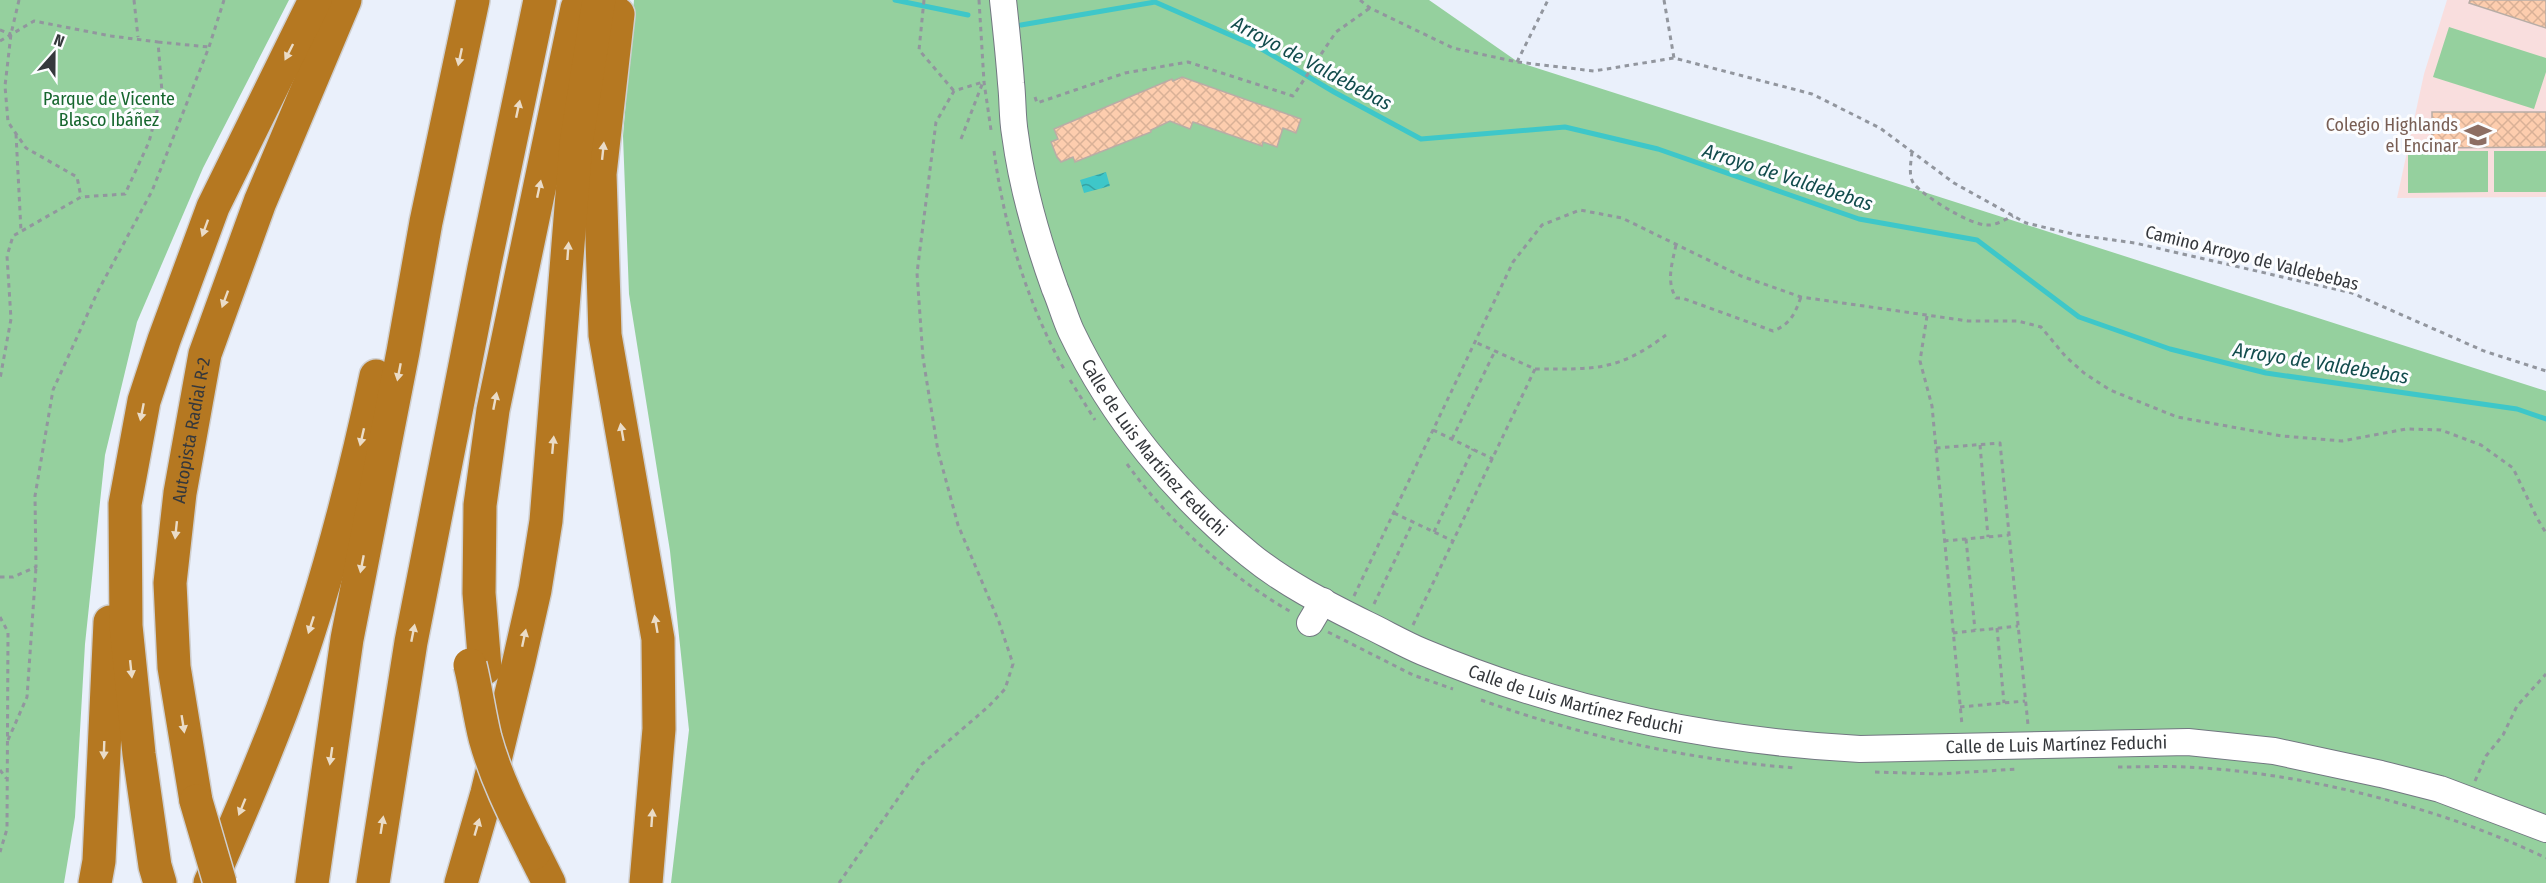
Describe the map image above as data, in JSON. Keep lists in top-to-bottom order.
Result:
{
  "streets": {
    "highway": ["Autopista Radial R-2"],
    "street": ["Calle de Luis Martínez Feduchi"],
    "path": ["Camino Arroyo de Valdebebas"]
  },
  "water": ["Arroyo de Valdebebas"],
  "parks": ["Parque de Vicente Blasco Ibáñez"],
  "places": {
    "school or university": ["Colegio Highlands el Encinar"]
  },
  "north": "top"
}
